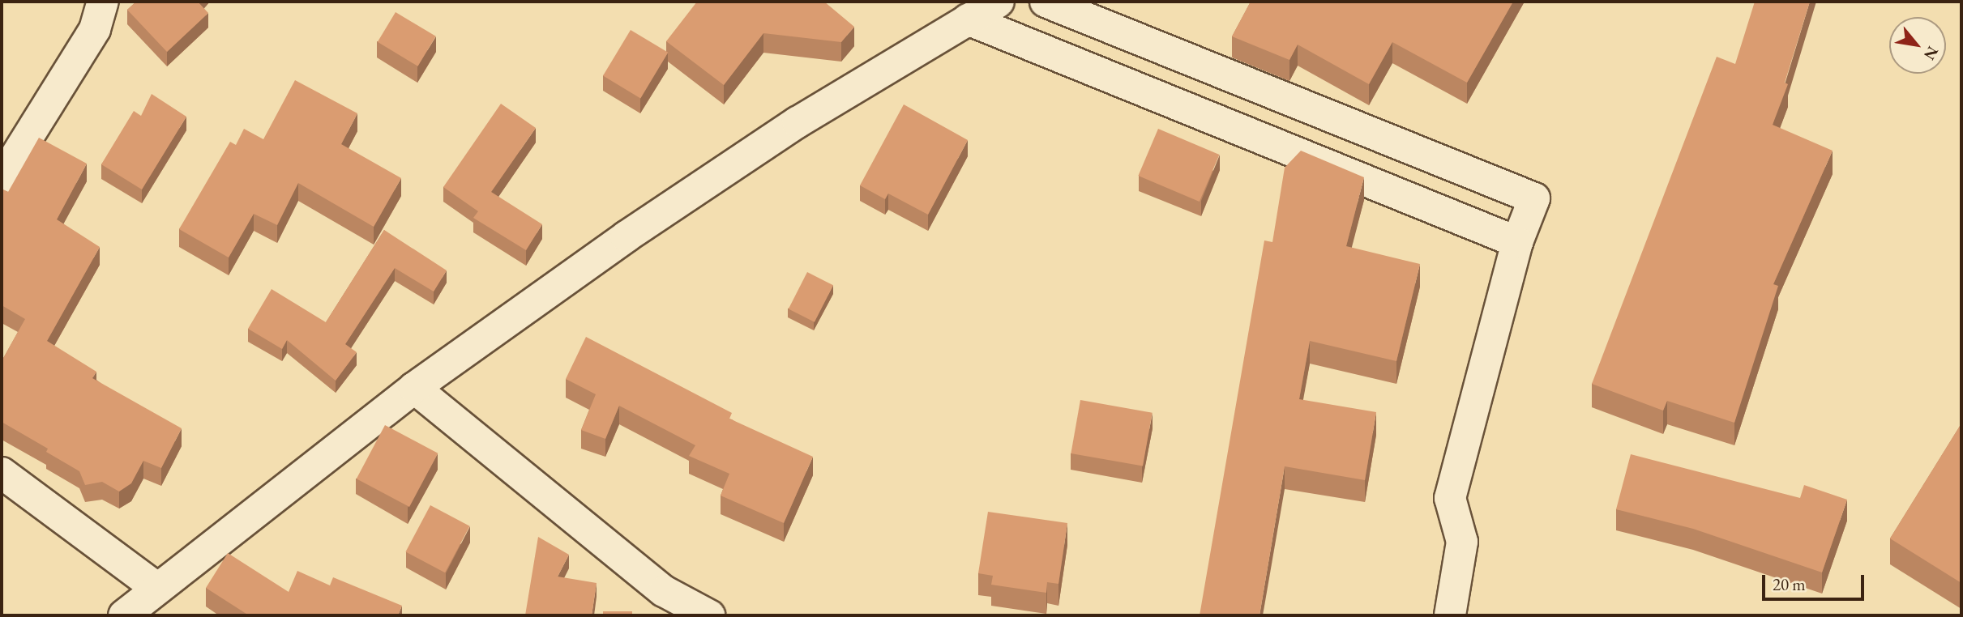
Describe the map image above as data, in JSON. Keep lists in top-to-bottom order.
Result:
{
  "scale_bar": "20 m",
  "north": "bottom right"
}
